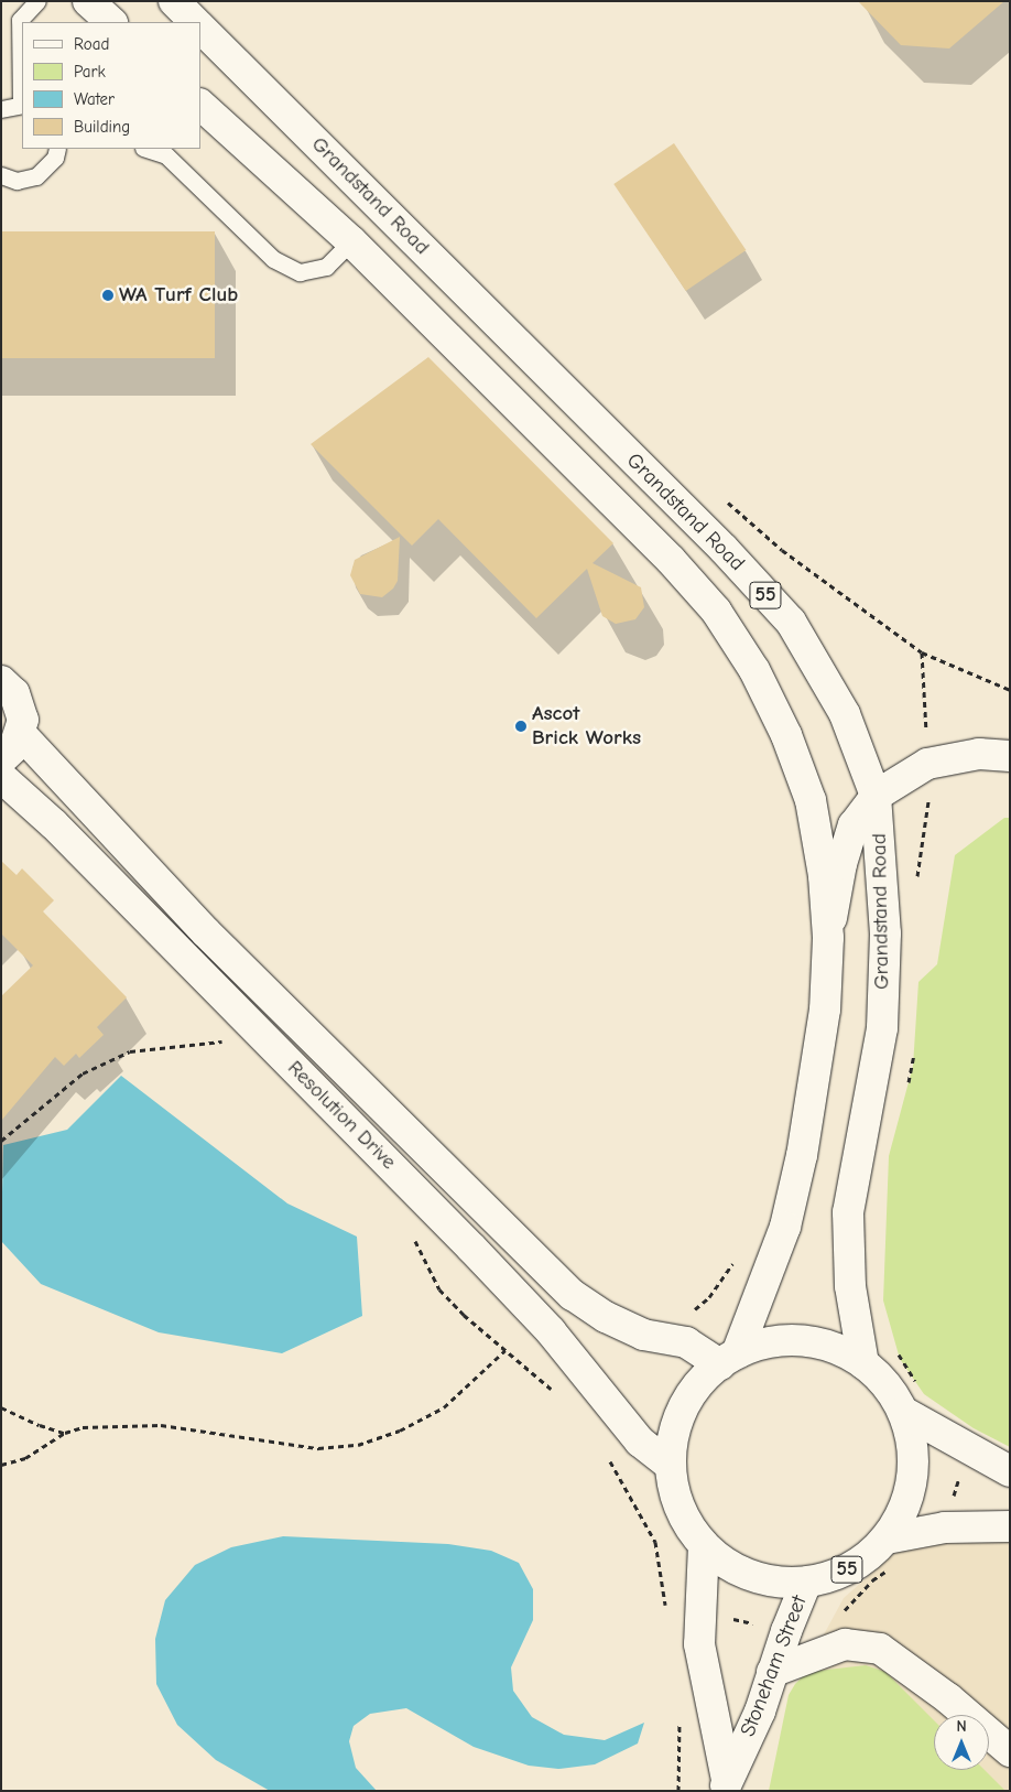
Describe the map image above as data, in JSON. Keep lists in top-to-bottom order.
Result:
{
  "streets": {
    "main road": [
      "Grandstand Road",
      "55",
      "Resolution Drive",
      "Stoneham Street"
    ]
  },
  "crossings": [
    ["Grandstand Road", "55"],
    ["Grandstand Road", "Resolution Drive"],
    ["55", "Resolution Drive"],
    ["55", "Stoneham Street"]
  ],
  "places": ["WA Turf Club", "Ascot Brick Works"],
  "legend": [
    "Road",
    "Park",
    "Water",
    "Building"
  ],
  "north": "top"
}
